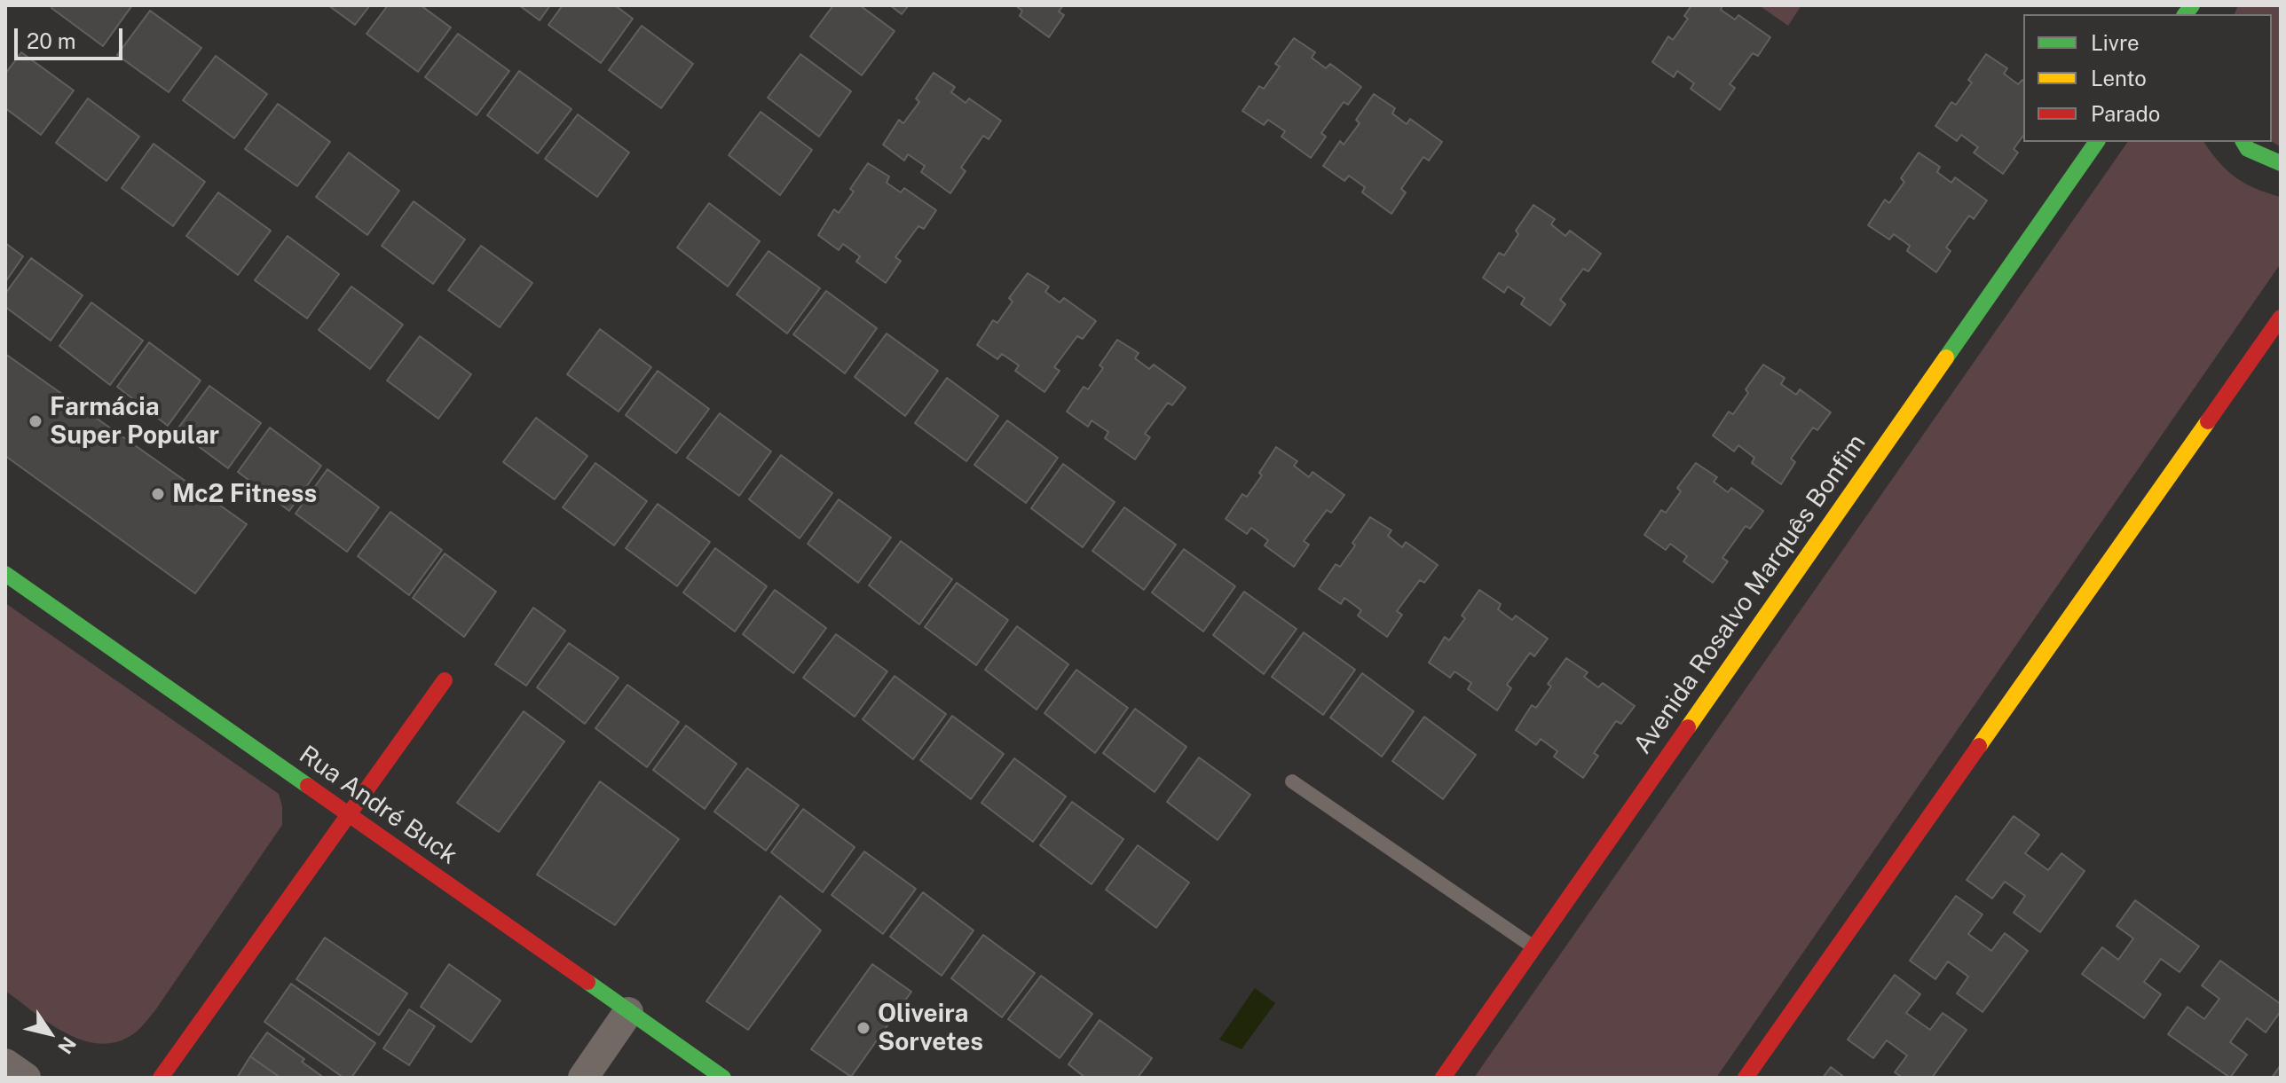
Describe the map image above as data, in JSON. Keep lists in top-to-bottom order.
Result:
{
  "streets": {
    "street": ["Avenida Rosalvo Marquês Bonfim", "Rua André Buck"]
  },
  "places": ["Farmácia Super Popular", "Mc2 Fitness", "Oliveira Sorvetes"],
  "legend": ["Livre", "Lento", "Parado"],
  "scale_bar": "20 m",
  "north": "bottom right"
}
